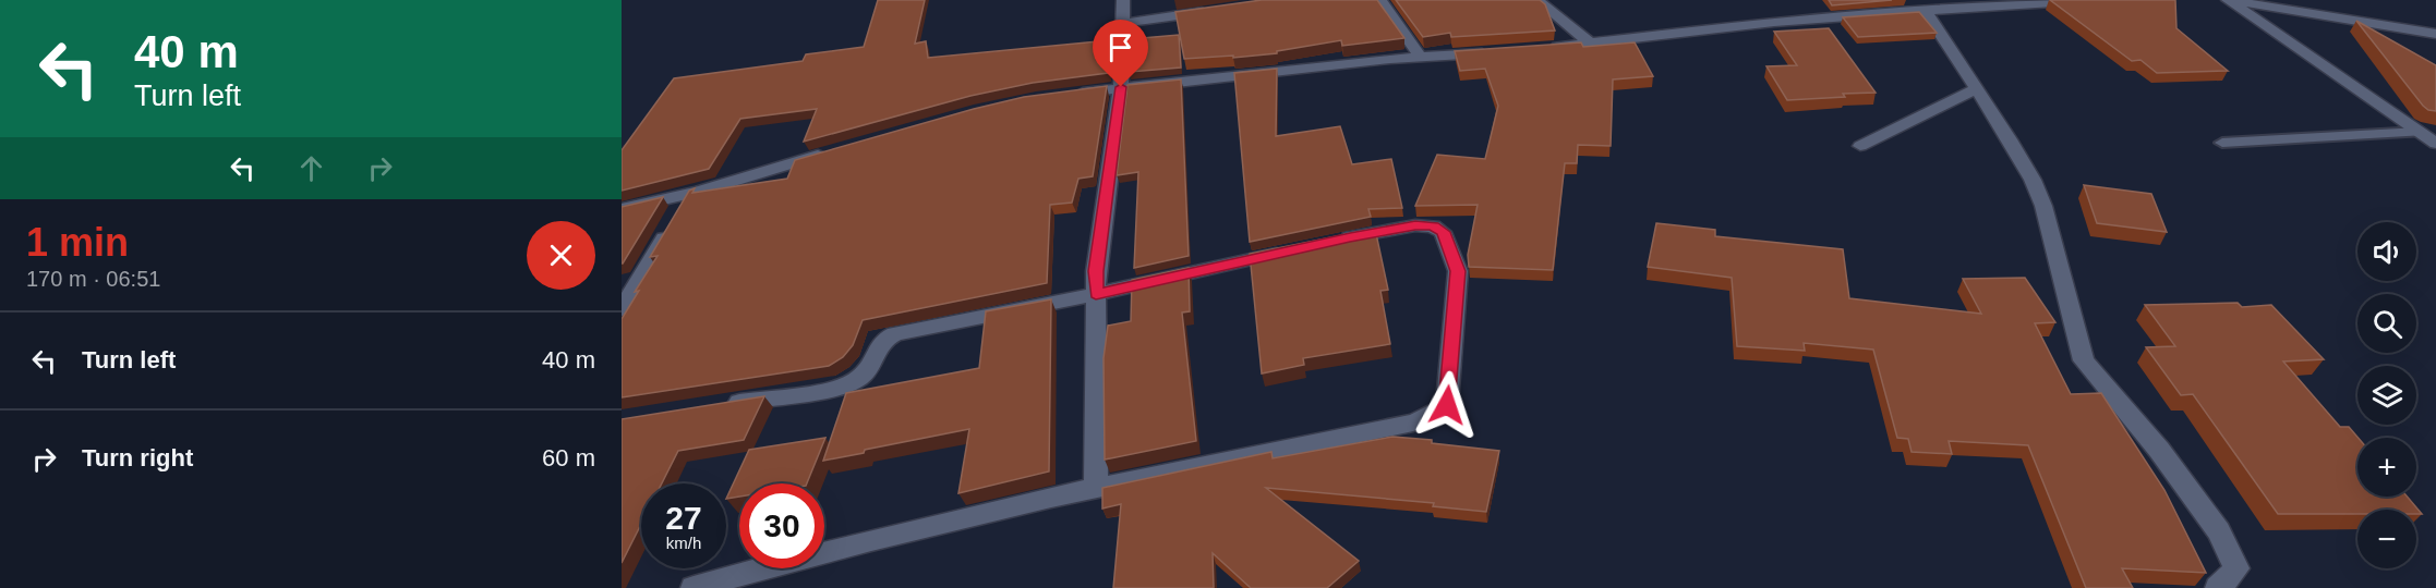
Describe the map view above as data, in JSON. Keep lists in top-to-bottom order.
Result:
{
  "page": {
    "turn": ["40 m", "Turn left"],
    "heading": ["1 min", "170 m · 06:51"],
    "map_buttons": ["+", "−"],
    "list": [
      {
        "name": "Turn left",
        "value": "40 m"
      },
      {
        "name": "Turn right",
        "value": "60 m"
      }
    ],
    "speed": "27 km/h",
    "limit": "30"
  }
}
